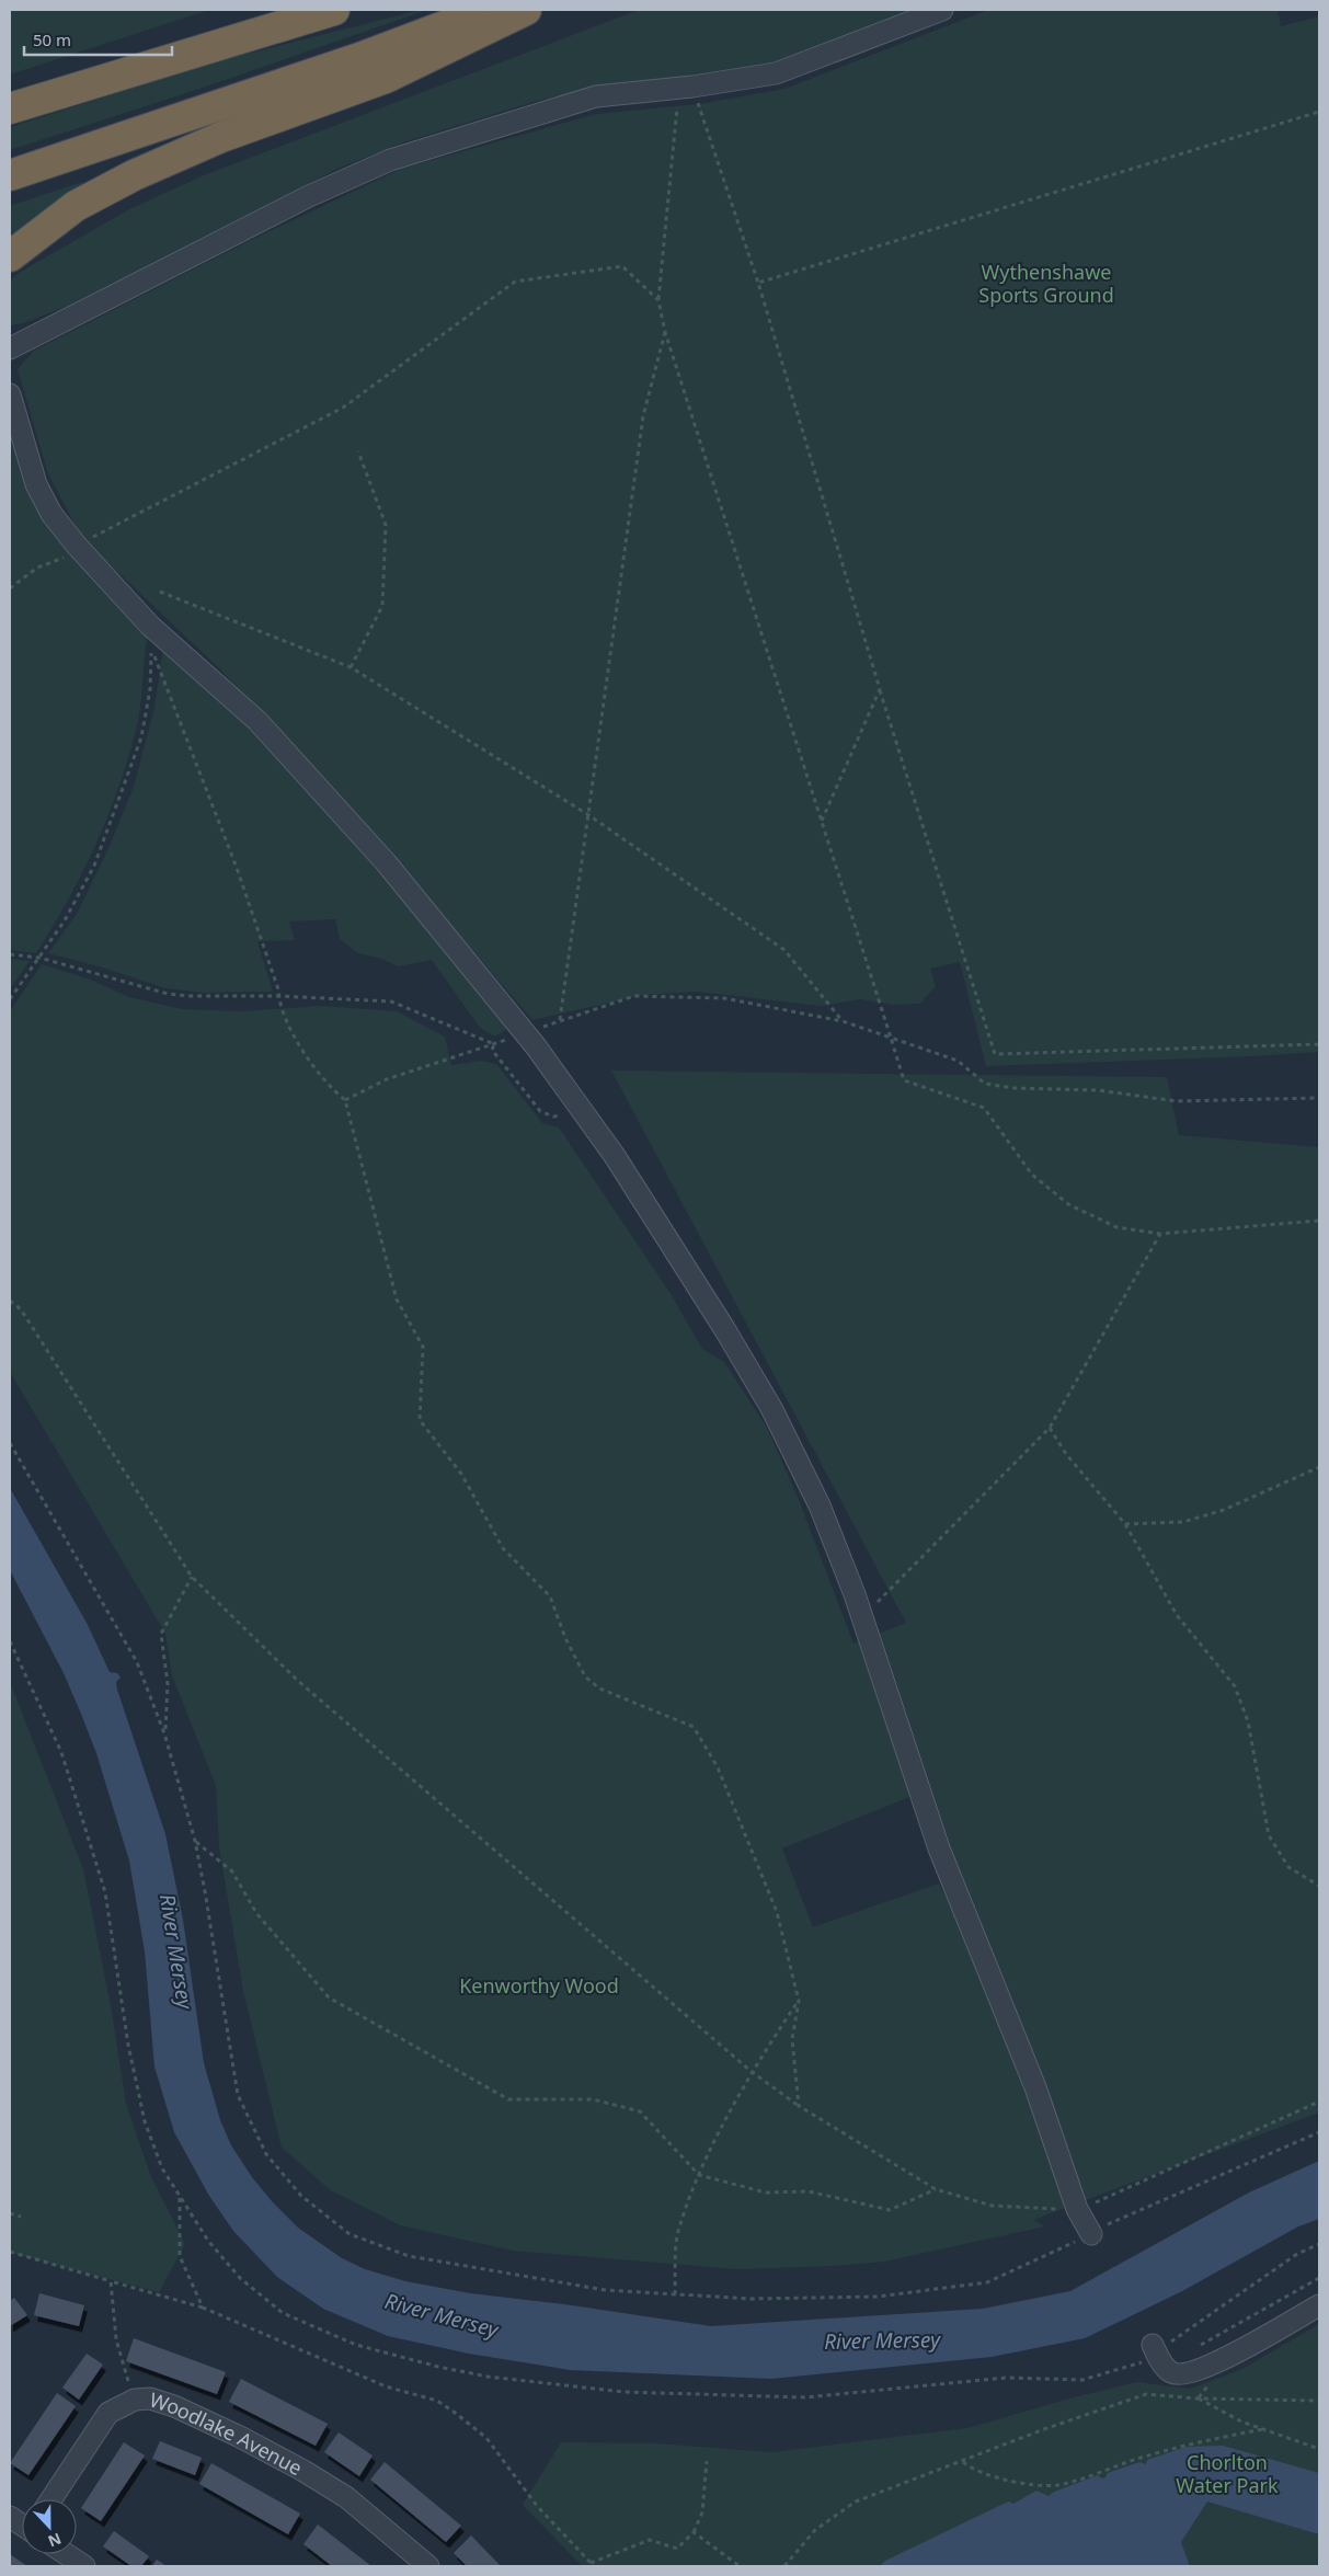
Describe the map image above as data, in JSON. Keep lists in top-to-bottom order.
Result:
{
  "streets": {
    "street": ["Woodlake Avenue"]
  },
  "water": ["River Mersey"],
  "parks": ["Wythenshawe Sports Ground", "Kenworthy Wood", "Chorlton Water Park"],
  "scale_bar": "50 m",
  "north": "bottom"
}
